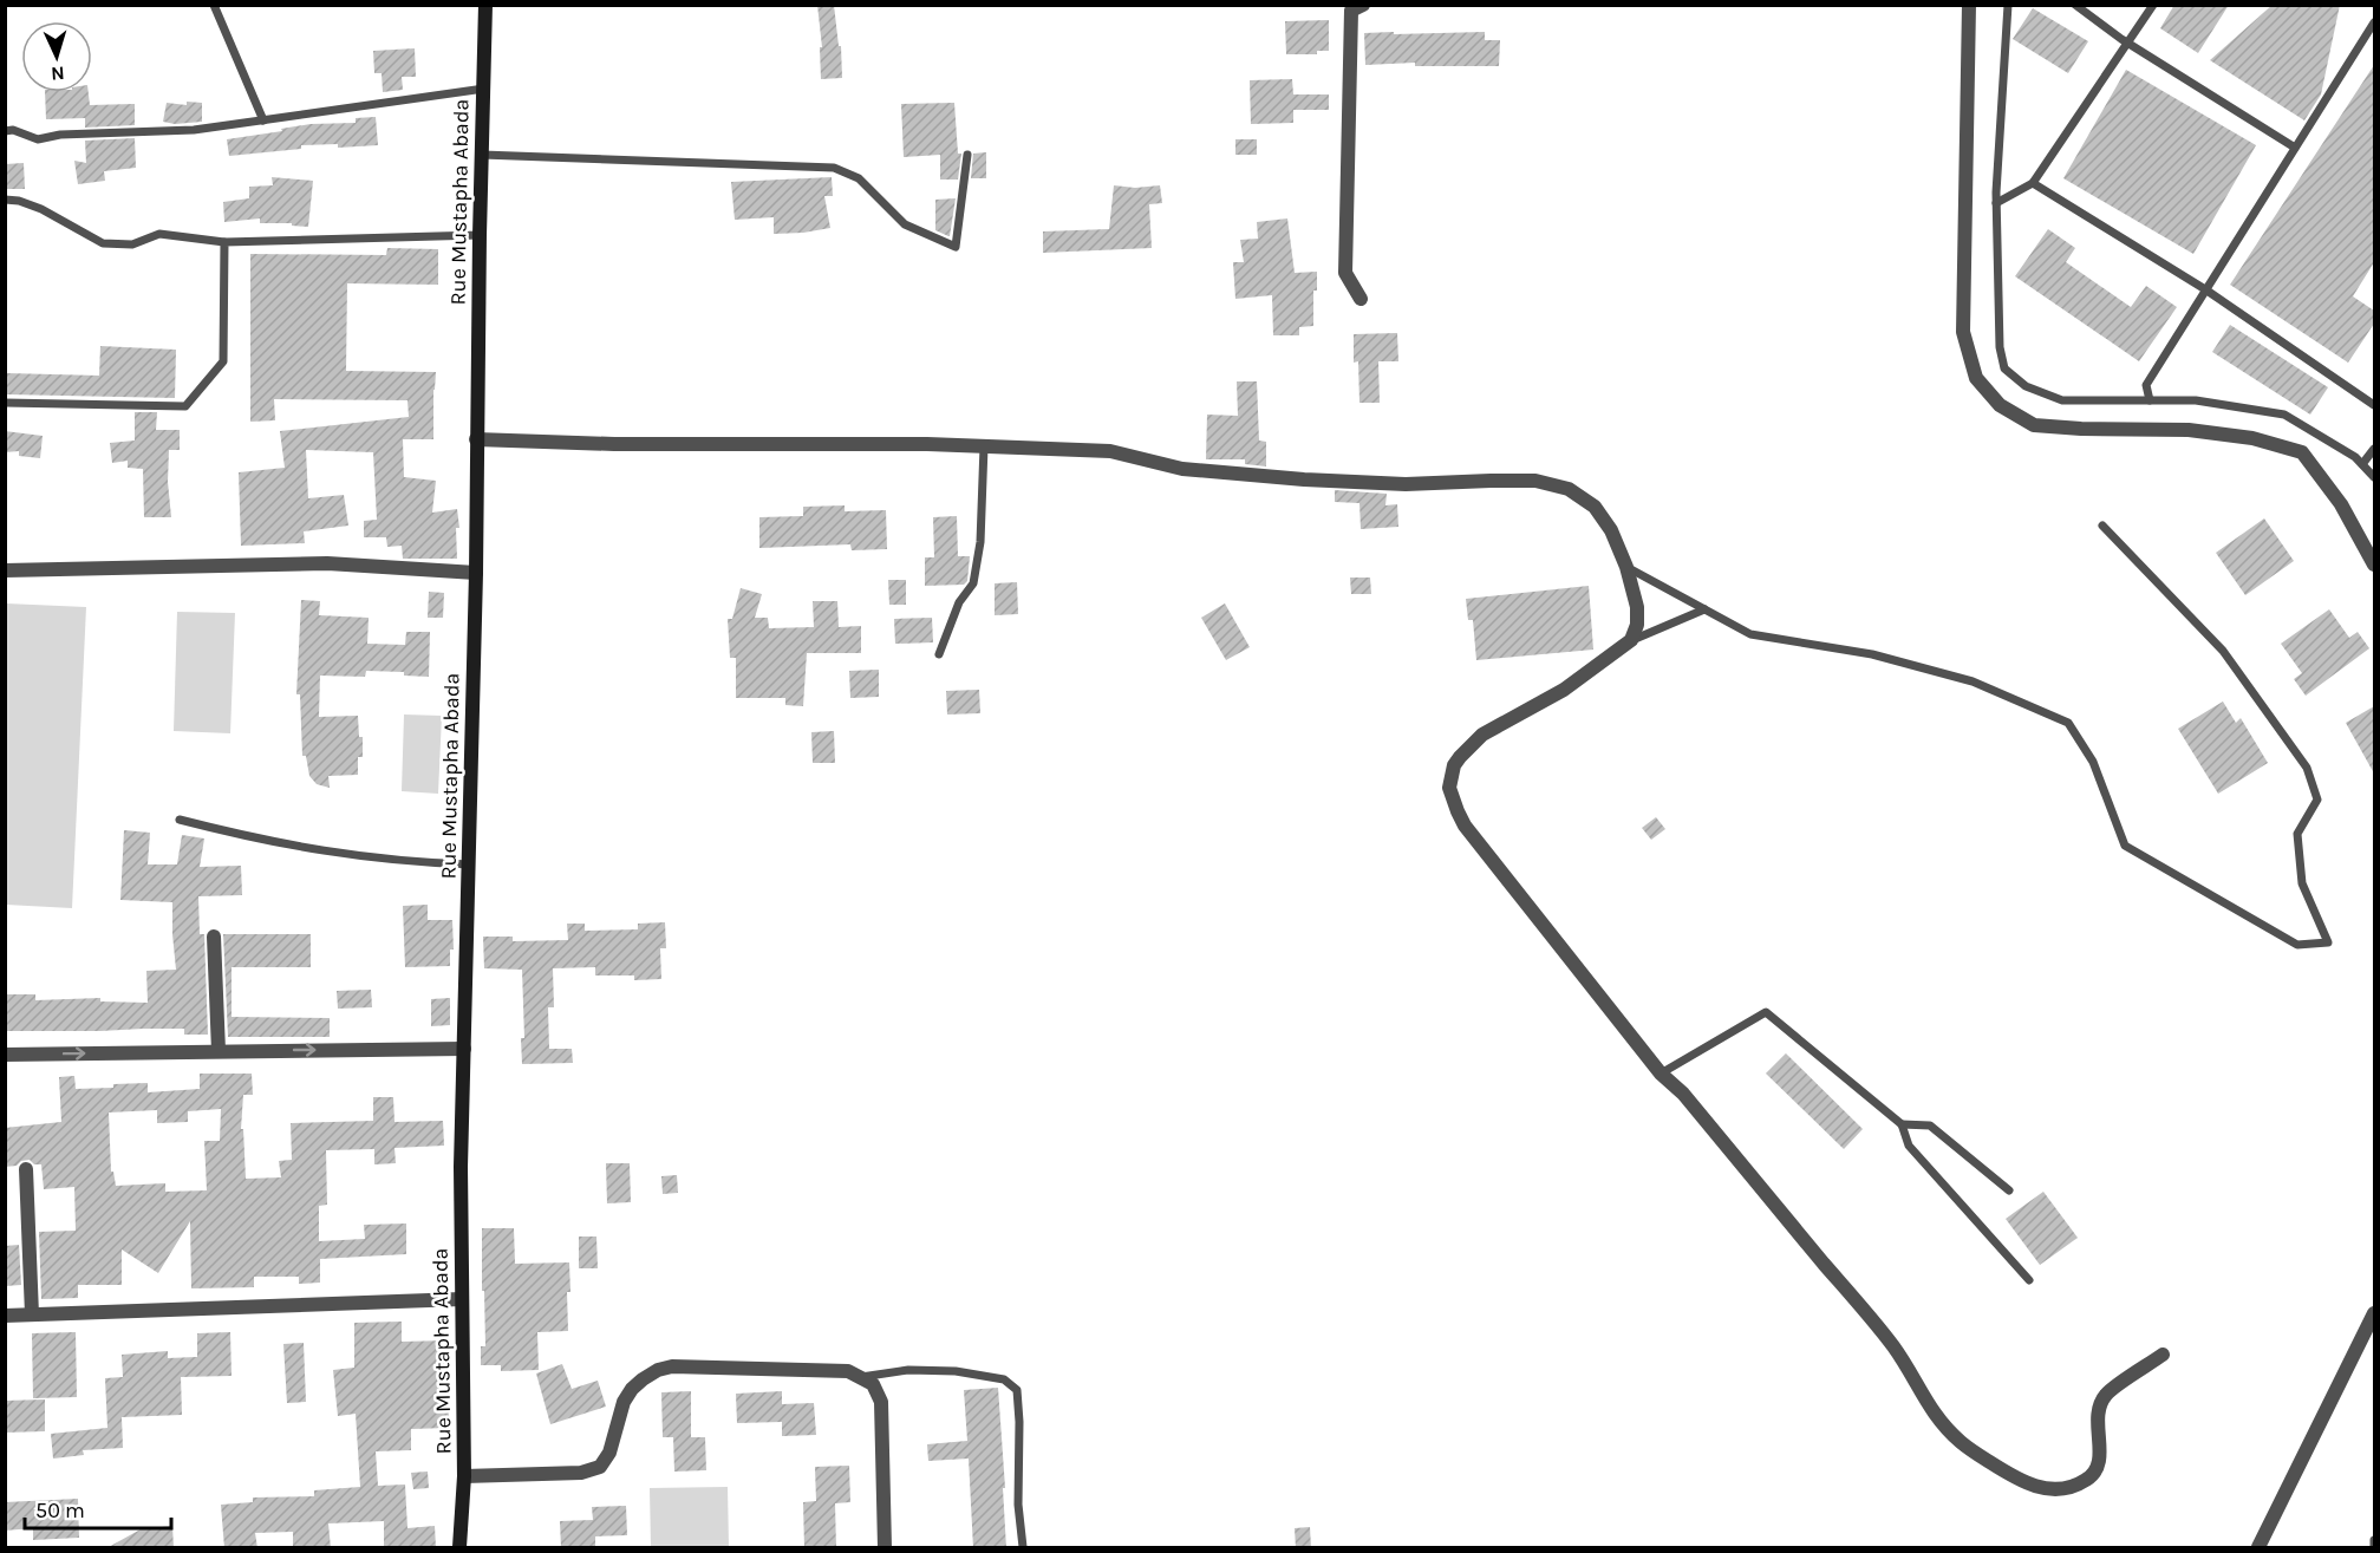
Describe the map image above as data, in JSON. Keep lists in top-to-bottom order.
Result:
{
  "streets": {
    "main road": ["Rue Mustapha Abada"]
  },
  "scale_bar": "50 m",
  "north": "bottom"
}
